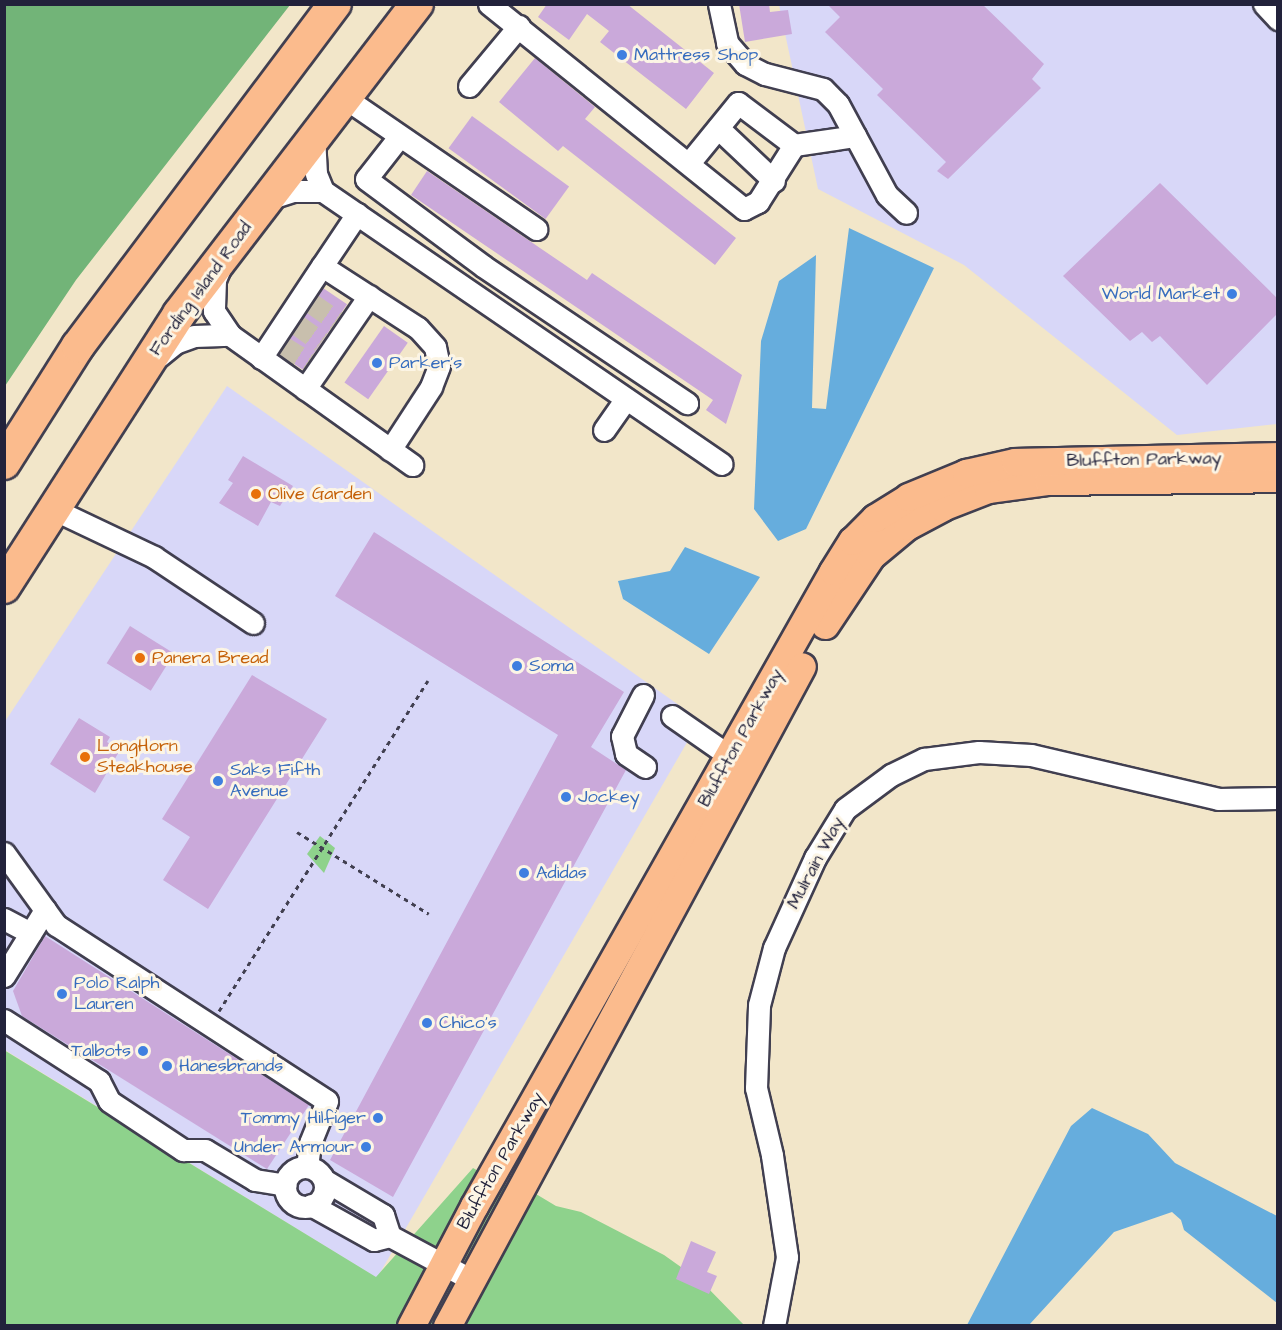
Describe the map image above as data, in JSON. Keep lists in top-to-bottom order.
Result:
{
  "streets": {
    "highway": ["Fording Island Road"],
    "main road": ["Bluffton Parkway"],
    "street": ["Mulrain Way"]
  },
  "places": [
    "Mattress Shop",
    "World Market",
    "Parker's",
    "Olive Garden",
    "Panera Bread",
    "Soma",
    "LongHorn Steakhouse",
    "Saks Fifth Avenue",
    "Jockey",
    "Adidas",
    "Polo Ralph Lauren",
    "Chico's",
    "Talbots",
    "Hanesbrands",
    "Tommy Hilfiger",
    "Under Armour"
  ]
}
